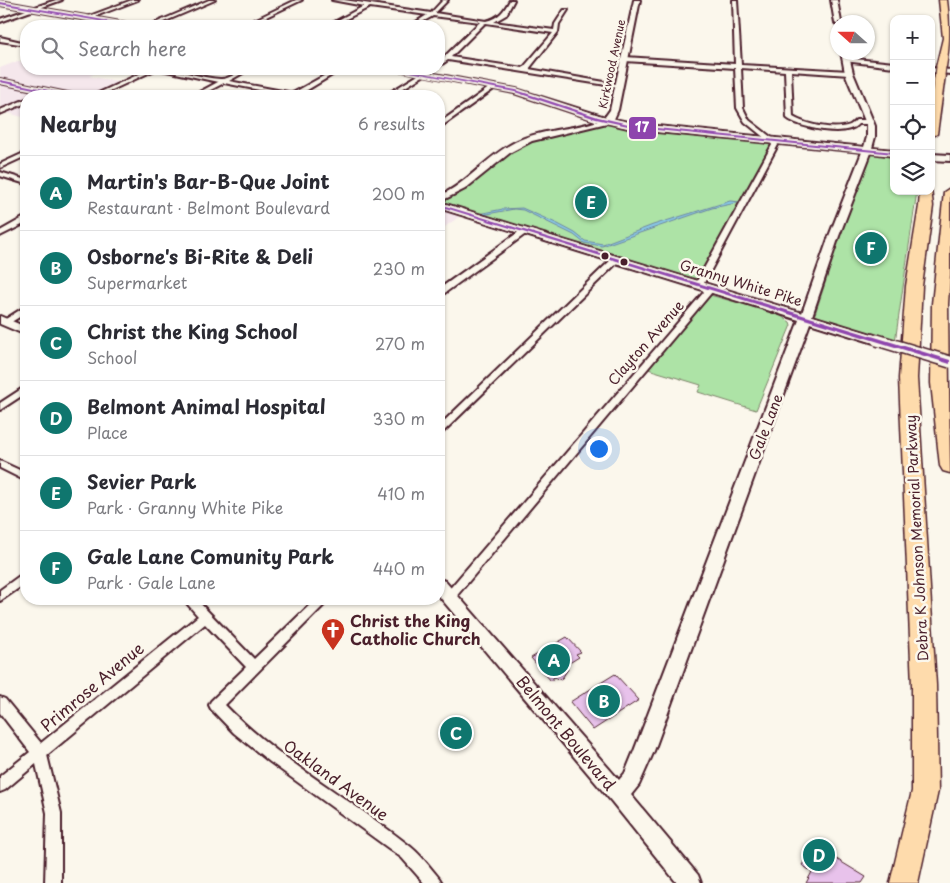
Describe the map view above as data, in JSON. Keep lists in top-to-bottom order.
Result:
{
  "streets": {
    "highway": ["Debra K Johnson Memorial Parkway"],
    "street": [
      "Kirkwood Avenue",
      "Granny White Pike",
      "Clayton Avenue",
      "Gale Lane",
      "Primrose Avenue",
      "Belmont Boulevard",
      "Oakland Avenue"
    ]
  },
  "crossings": [
    ["Granny White Pike", "Clayton Avenue"],
    ["Granny White Pike", "Gale Lane"],
    ["Gale Lane", "Belmont Boulevard"]
  ],
  "places": {
    "church": ["Christ the King Catholic Church"]
  },
  "lines": ["transit line 17"],
  "north": "left",
  "page": {
    "map_buttons": ["+", "−"],
    "search": "Search here",
    "heading": ["Nearby", "6 results"],
    "list": [
      {
        "mark": "A",
        "name": "Martin's Bar-B-Que Joint",
        "note": "Restaurant · Belmont Boulevard",
        "value": "200 m"
      },
      {
        "mark": "B",
        "name": "Osborne's Bi-Rite & Deli",
        "note": "Supermarket",
        "value": "230 m"
      },
      {
        "mark": "C",
        "name": "Christ the King School",
        "note": "School",
        "value": "270 m"
      },
      {
        "mark": "D",
        "name": "Belmont Animal Hospital",
        "note": "Place",
        "value": "330 m"
      },
      {
        "mark": "E",
        "name": "Sevier Park",
        "note": "Park · Granny White Pike",
        "value": "410 m"
      },
      {
        "mark": "F",
        "name": "Gale Lane Comunity Park",
        "note": "Park · Gale Lane",
        "value": "440 m"
      }
    ],
    "pins": [
      "E",
      "F",
      "A",
      "B",
      "C",
      "D"
    ]
  }
}
